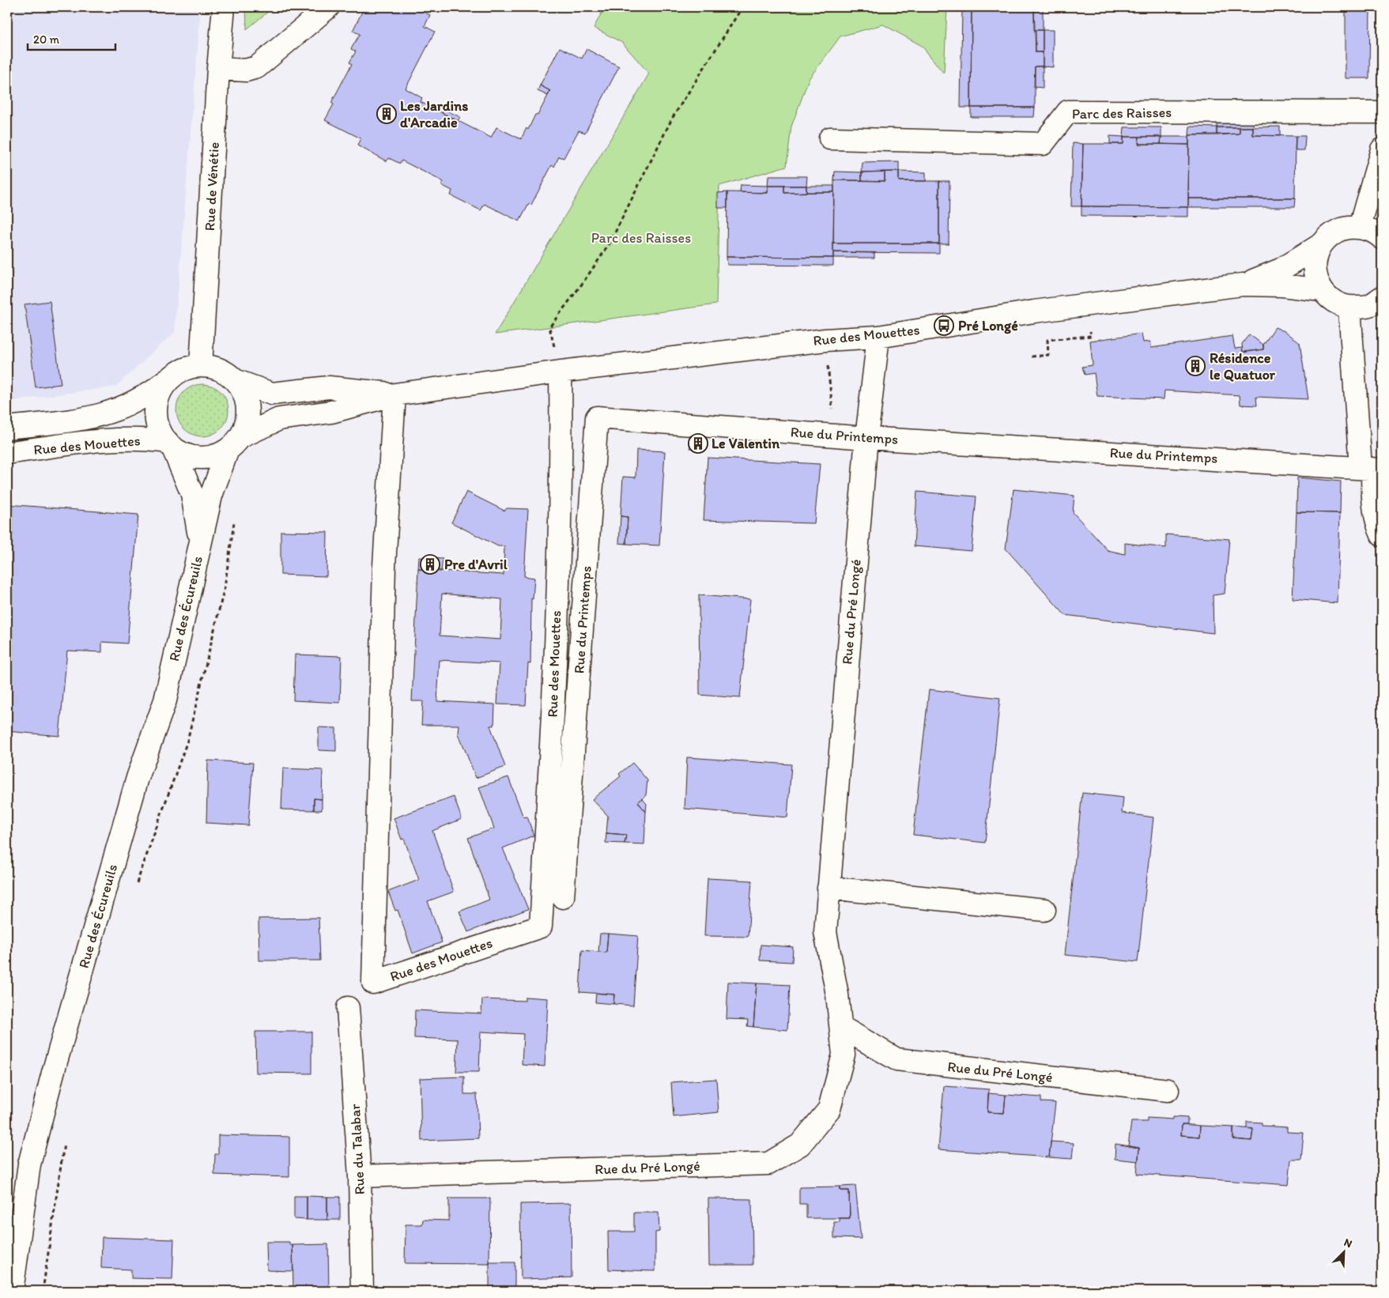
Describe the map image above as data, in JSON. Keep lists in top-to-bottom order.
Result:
{
  "streets": {
    "street": [
      "Parc des Raisses",
      "Rue de Vénétie",
      "Rue des Mouettes",
      "Rue du Printemps",
      "Rue des Écureuils",
      "Rue du Pré Longé",
      "Rue du Talabar"
    ]
  },
  "crossings": [
    ["Rue de Vénétie", "Rue des Mouettes"],
    ["Rue de Vénétie", "Rue des Écureuils"],
    ["Rue des Mouettes", "Rue des Écureuils"],
    ["Rue des Mouettes", "Rue du Pré Longé"],
    ["Rue du Printemps", "Rue du Pré Longé"],
    ["Rue du Pré Longé", "Rue du Talabar"]
  ],
  "parks": ["Parc des Raisses"],
  "places": {
    "building": [
      "Les Jardins d'Arcadie",
      "Résidence le Quatuor",
      "Le Valentin",
      "Pre d'Avril"
    ],
    "bus stop": ["Pré Longé"]
  },
  "scale_bar": "20 m",
  "north": "top right"
}
